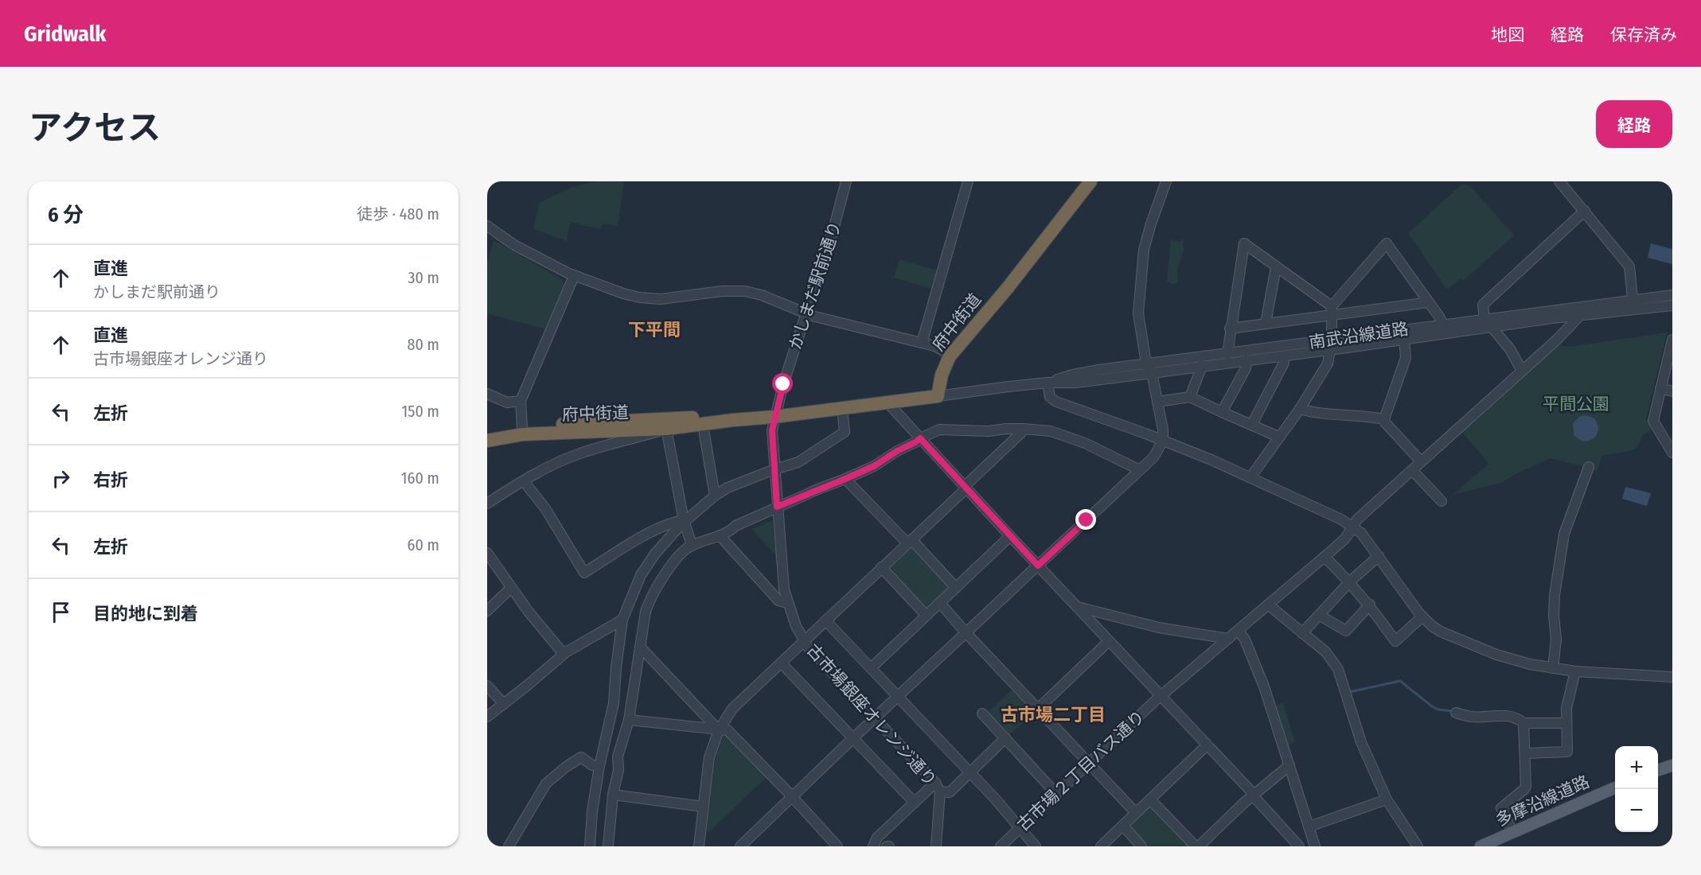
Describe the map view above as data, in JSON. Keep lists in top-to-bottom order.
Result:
{
  "streets": {
    "highway": ["府中街道"],
    "main road": ["多摩沿線道路"],
    "street": [
      "かしまだ駅前通り",
      "南武沿線道路",
      "古市場銀座オレンジ通り",
      "古市場２丁目バス通り"
    ]
  },
  "crossings": [
    ["かしまだ駅前通り", "府中街道"],
    ["かしまだ駅前通り", "古市場銀座オレンジ通り"],
    ["府中街道", "南武沿線道路"],
    ["府中街道", "古市場銀座オレンジ通り"],
    ["南武沿線道路", "古市場２丁目バス通り"]
  ],
  "districts": ["下平間", "古市場二丁目"],
  "parks": ["平間公園"],
  "page": {
    "header": "Gridwalk",
    "nav": ["地図", "経路", "保存済み"],
    "title": "アクセス",
    "buttons": "経路",
    "heading": ["6 分", "徒歩 · 480 m"],
    "list": [
      ["直進", "かしまだ駅前通り", "30 m"],
      ["直進", "古市場銀座オレンジ通り", "80 m"],
      ["左折", "150 m"],
      ["右折", "160 m"],
      ["左折", "60 m"],
      "目的地に到着"
    ],
    "map_buttons": ["+", "−"]
  }
}
